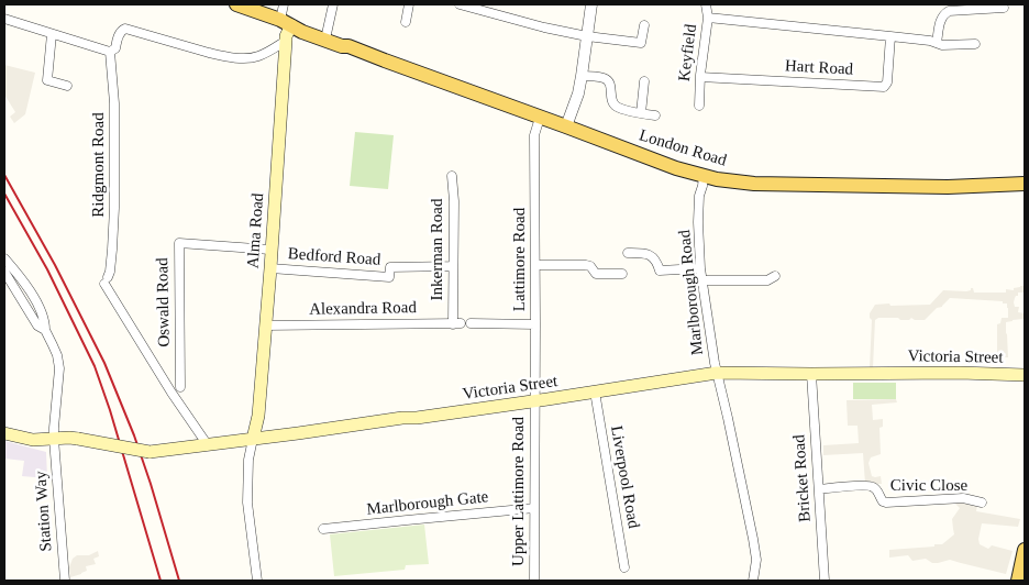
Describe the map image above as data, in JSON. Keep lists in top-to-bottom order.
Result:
{
  "streets": {
    "main road": ["London Road", "Alma Road", "Victoria Street"],
    "street": [
      "Keyfield",
      "Hart Road",
      "Ridgmont Road",
      "Inkerman Road",
      "Bedford Road",
      "Lattimore Road",
      "Marlborough Road",
      "Oswald Road",
      "Alexandra Road",
      "Liverpool Road",
      "Bricket Road",
      "Civic Close",
      "Upper Lattimore Road",
      "Marlborough Gate",
      "Station Way"
    ]
  },
  "crossings": [
    ["Keyfield", "Hart Road"],
    ["London Road", "Alma Road"],
    ["London Road", "Lattimore Road"],
    ["London Road", "Marlborough Road"],
    ["Ridgmont Road", "Victoria Street"],
    ["Alma Road", "Bedford Road"],
    ["Alma Road", "Oswald Road"],
    ["Alma Road", "Alexandra Road"],
    ["Alma Road", "Victoria Street"],
    ["Inkerman Road", "Bedford Road"],
    ["Inkerman Road", "Alexandra Road"],
    ["Lattimore Road", "Victoria Street"],
    ["Lattimore Road", "Upper Lattimore Road"],
    ["Marlborough Road", "Victoria Street"],
    ["Victoria Street", "Liverpool Road"],
    ["Victoria Street", "Bricket Road"],
    ["Victoria Street", "Upper Lattimore Road"],
    ["Victoria Street", "Station Way"],
    ["Bricket Road", "Civic Close"],
    ["Upper Lattimore Road", "Marlborough Gate"]
  ]
}
